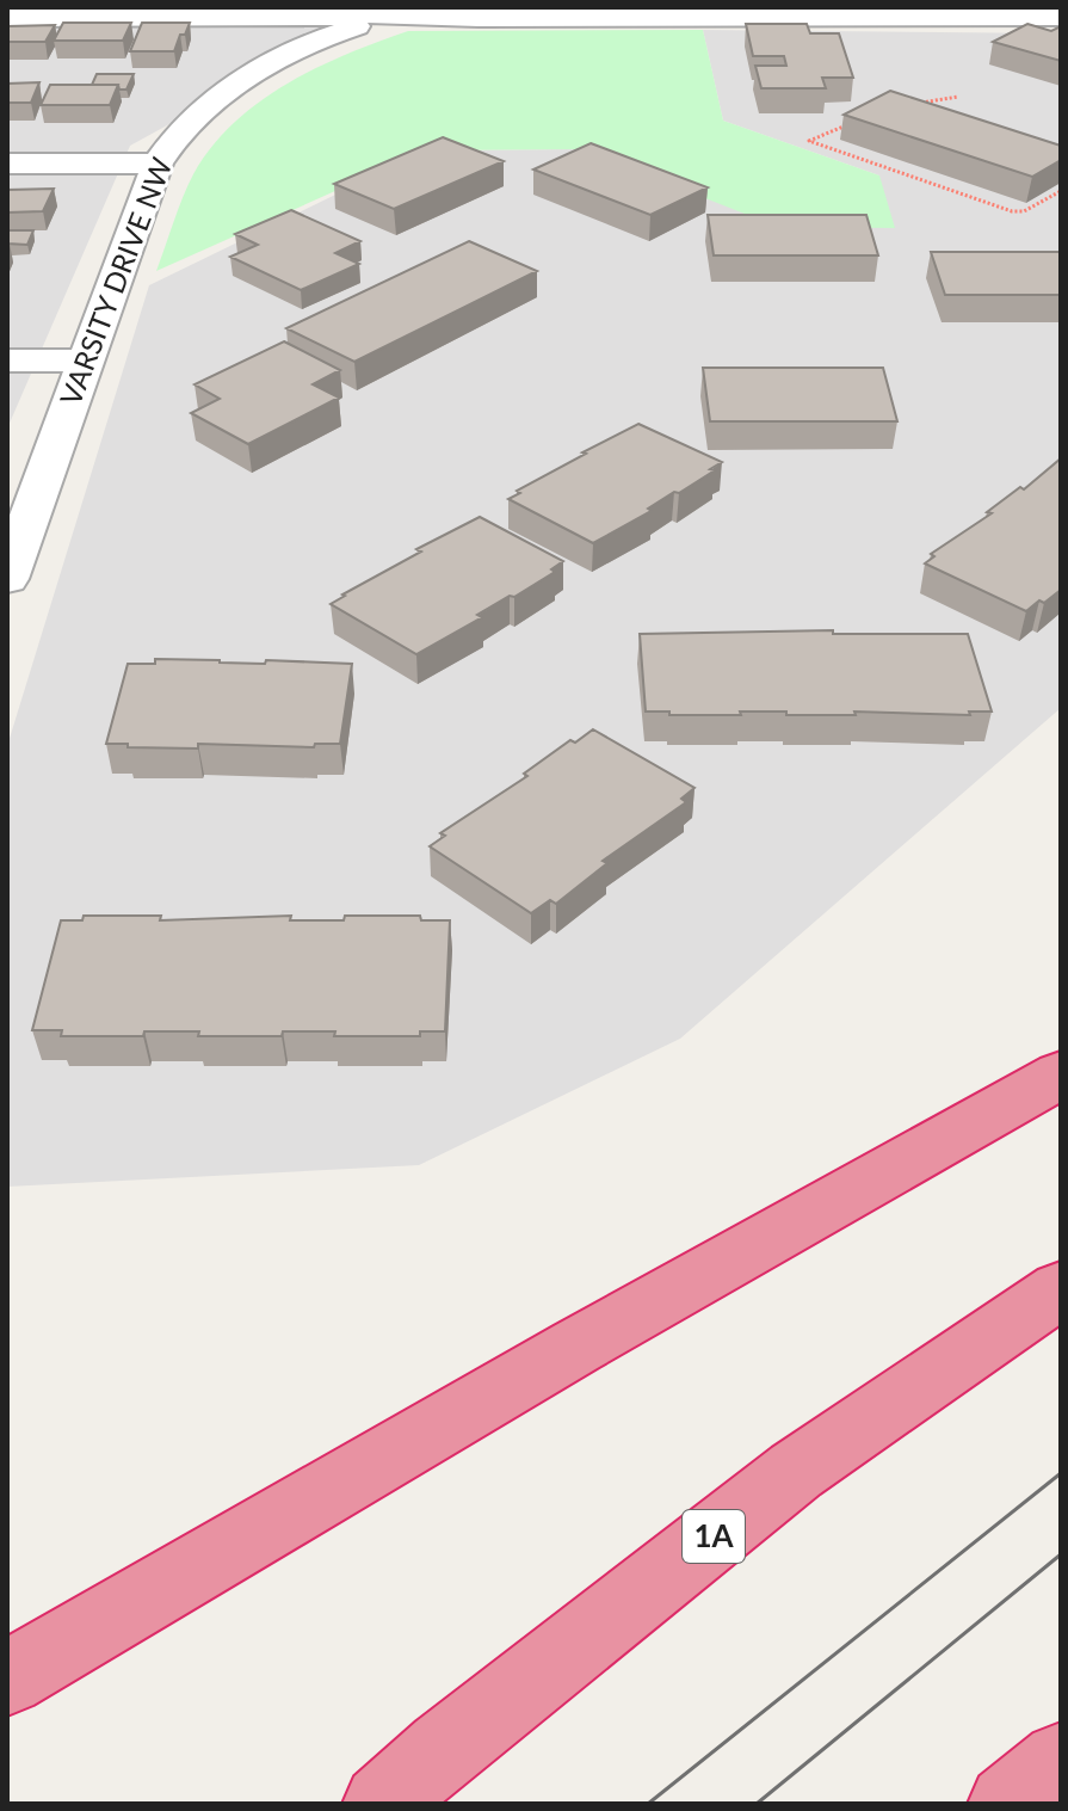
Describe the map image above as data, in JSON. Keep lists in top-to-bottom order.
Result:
{
  "streets": {
    "highway": ["1A"],
    "street": ["VARSITY DRIVE NW"]
  }
}
